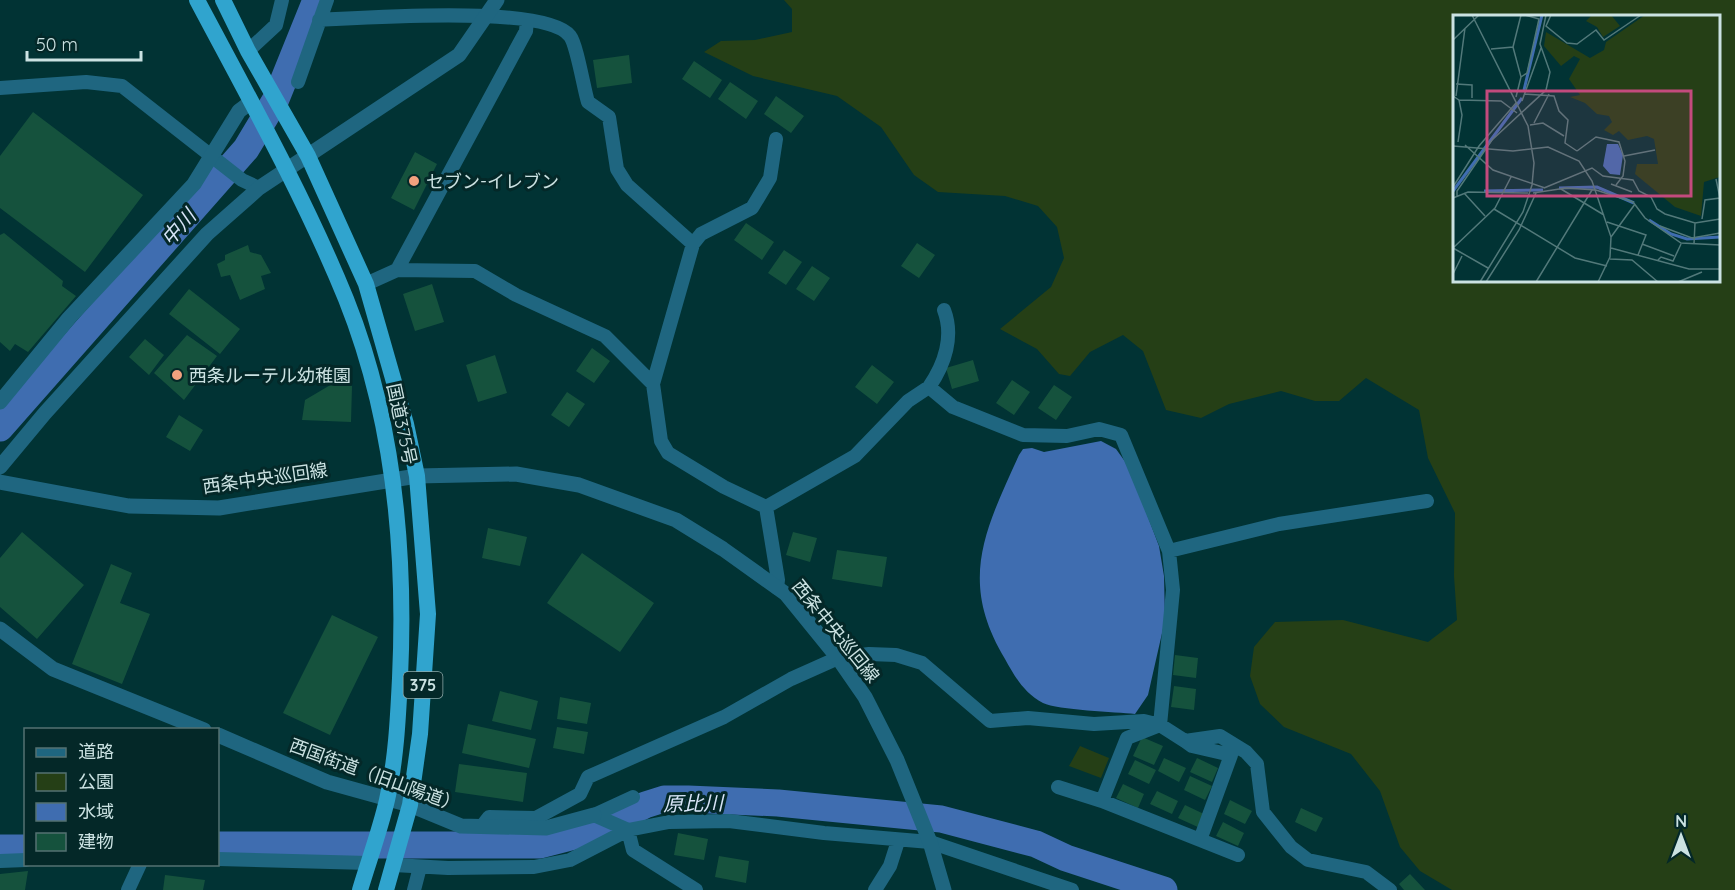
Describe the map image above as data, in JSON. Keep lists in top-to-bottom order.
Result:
{
  "streets": {
    "highway": ["国道375号", "375"],
    "street": ["西条中央巡回線", "西国街道（旧山陽道）"]
  },
  "crossings": [
    ["国道375号", "西条中央巡回線"],
    ["国道375号", "西国街道（旧山陽道）"]
  ],
  "water": ["中川", "原比川"],
  "places": ["セブン-イレブン", "西条ルーテル幼稚園"],
  "legend": [
    "道路",
    "公園",
    "水域",
    "建物"
  ],
  "scale_bar": "50 m",
  "north": "top"
}
